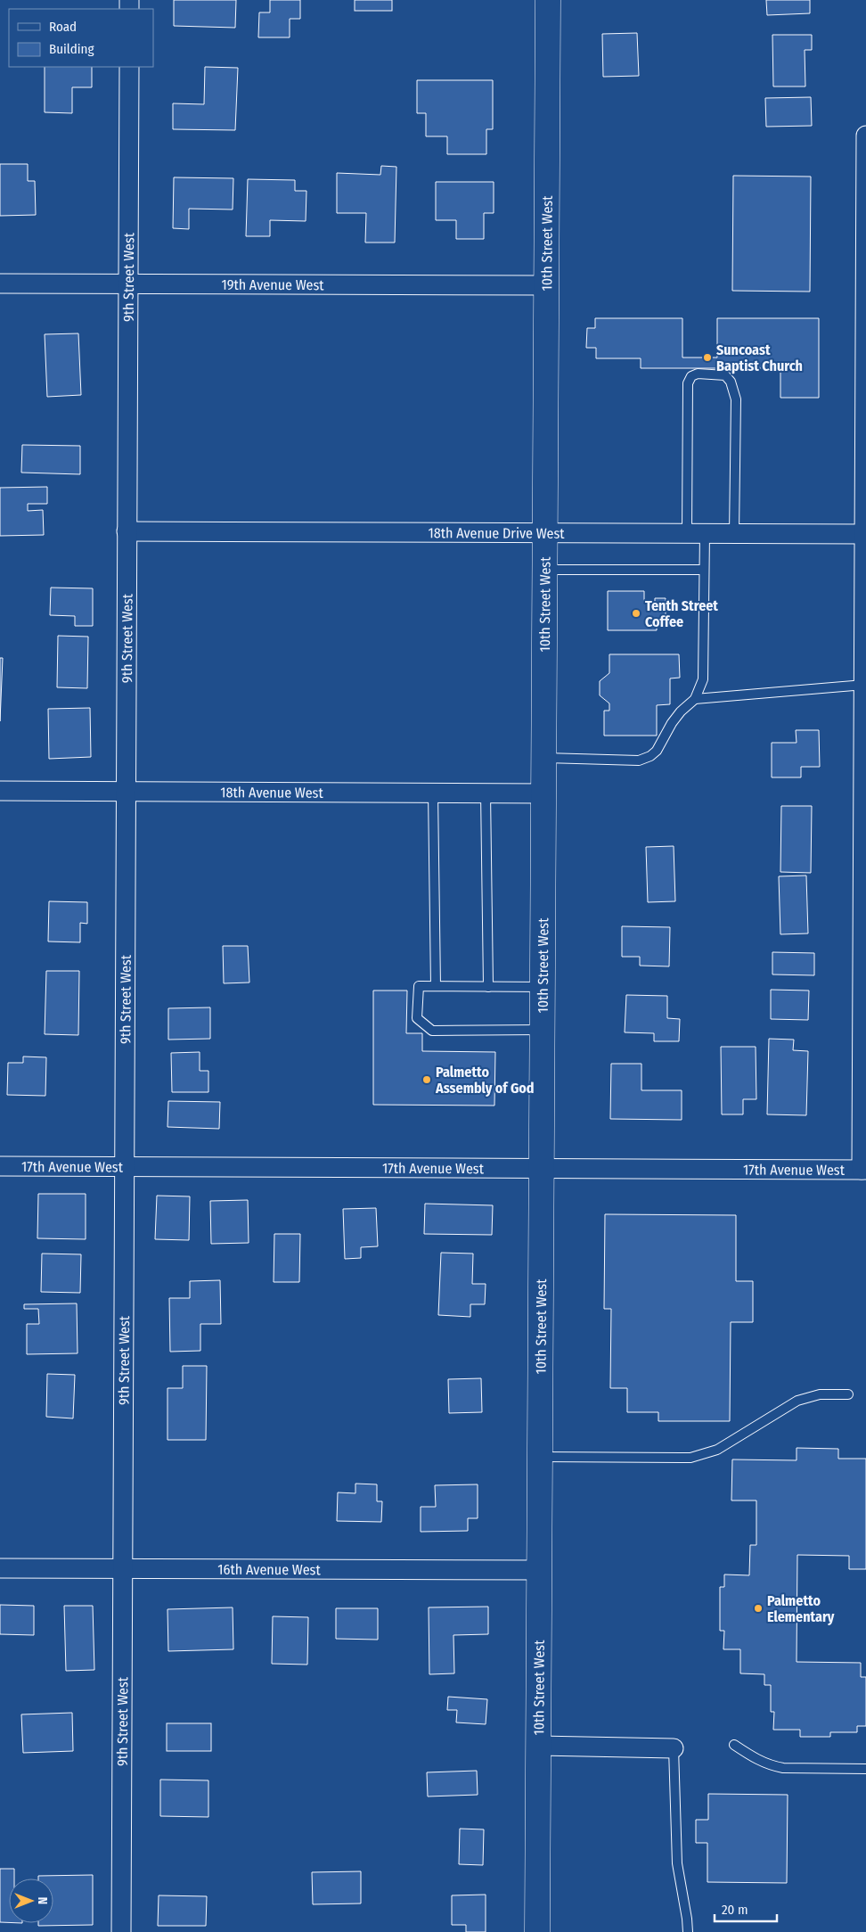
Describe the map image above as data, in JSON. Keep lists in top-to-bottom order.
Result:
{
  "streets": {
    "street": [
      "10th Street West",
      "9th Street West",
      "19th Avenue West",
      "18th Avenue Drive West",
      "18th Avenue West",
      "17th Avenue West",
      "16th Avenue West"
    ]
  },
  "crossings": [
    ["10th Street West", "19th Avenue West"],
    ["10th Street West", "18th Avenue Drive West"],
    ["10th Street West", "18th Avenue West"],
    ["10th Street West", "17th Avenue West"],
    ["10th Street West", "16th Avenue West"],
    ["9th Street West", "19th Avenue West"],
    ["9th Street West", "18th Avenue Drive West"],
    ["9th Street West", "18th Avenue West"],
    ["9th Street West", "17th Avenue West"],
    ["9th Street West", "16th Avenue West"]
  ],
  "places": [
    "Suncoast Baptist Church",
    "Tenth Street Coffee",
    "Palmetto Assembly of God",
    "Palmetto Elementary"
  ],
  "legend": ["Road", "Building"],
  "scale_bar": "20 m",
  "north": "right"
}
